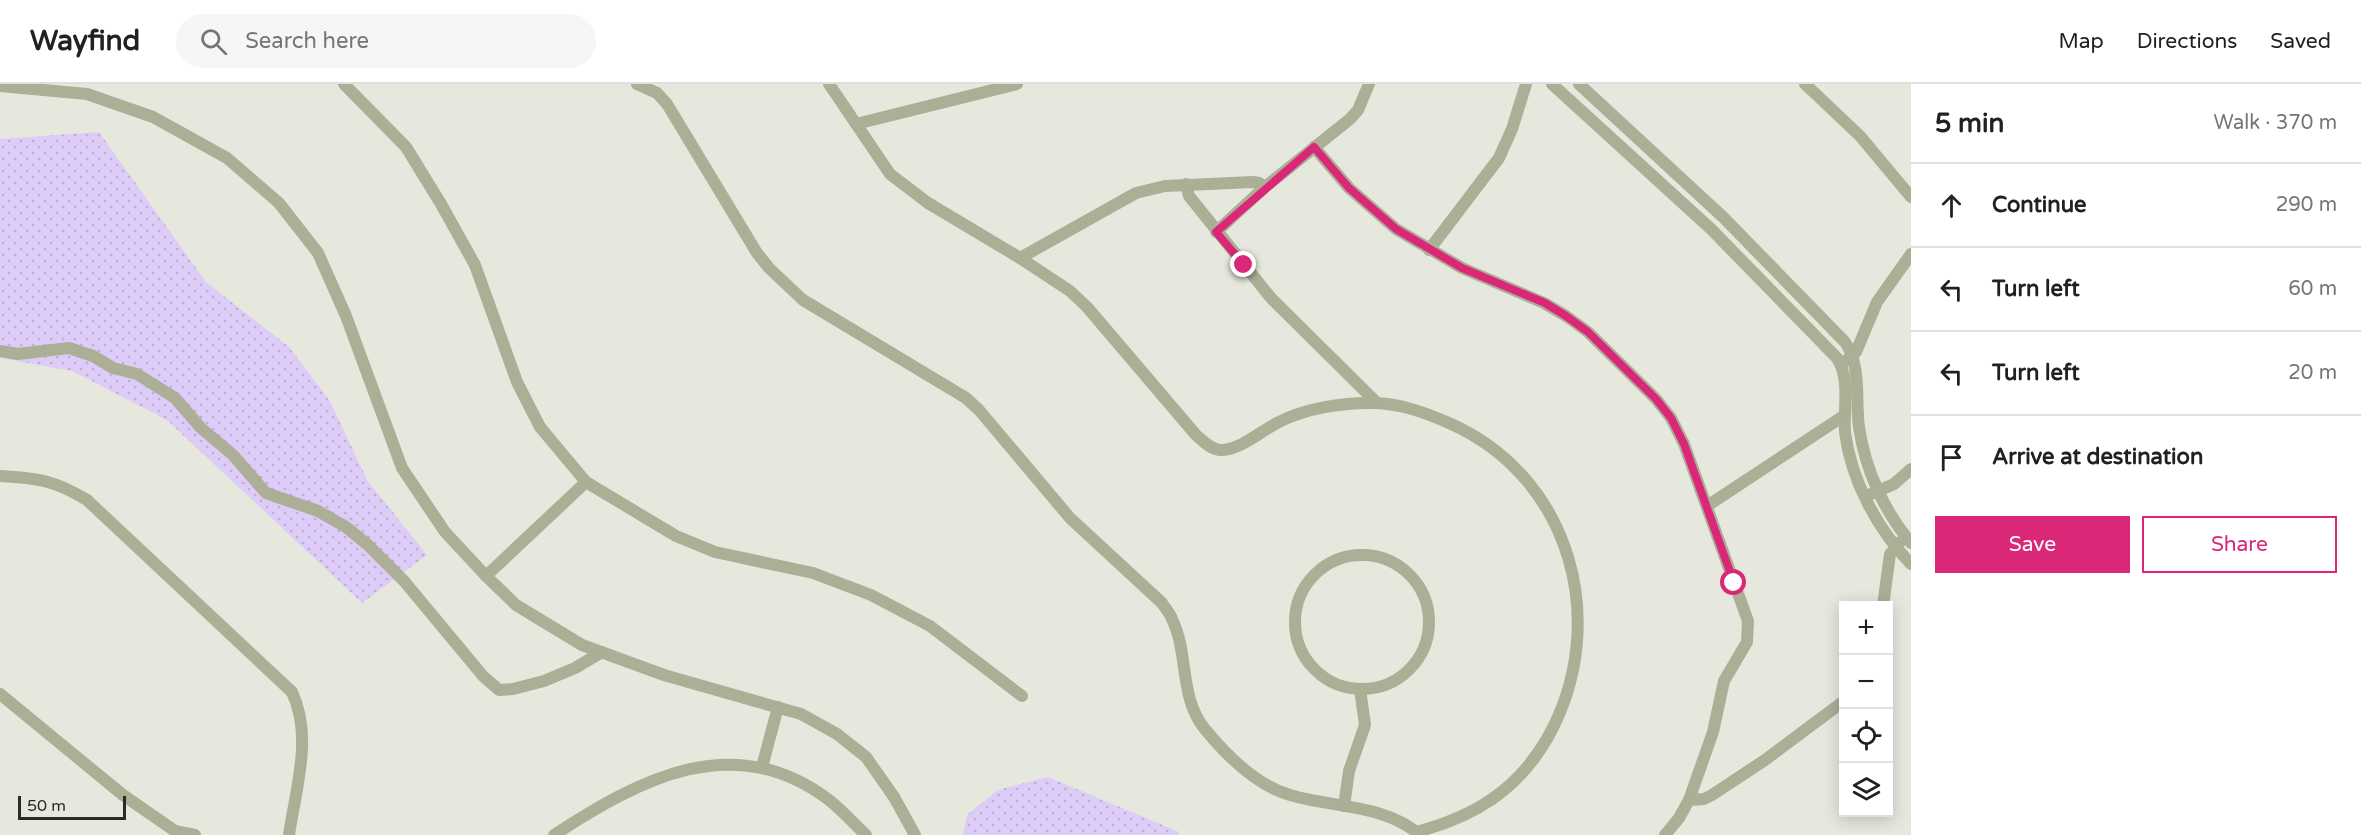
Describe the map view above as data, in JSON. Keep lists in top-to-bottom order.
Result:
{
  "scale_bar": "50 m",
  "page": {
    "header": "Wayfind",
    "search": "Search here",
    "nav": ["Map", "Directions", "Saved"],
    "heading": ["5 min", "Walk · 370 m"],
    "list": [
      ["Continue", "290 m"],
      ["Turn left", "60 m"],
      ["Turn left", "20 m"],
      "Arrive at destination"
    ],
    "buttons": ["Save", "Share"],
    "map_buttons": ["+", "−"],
    "scale": "50 m"
  }
}
